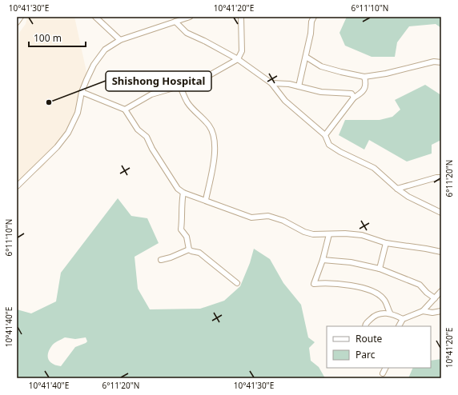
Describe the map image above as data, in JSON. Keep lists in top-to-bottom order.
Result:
{
  "places": ["Shishong Hospital"],
  "legend": ["Route", "Parc"],
  "scale_bar": "100 m",
  "coordinates": [
    "10°41'30\"E",
    "10°41'20\"E",
    "6°11'10\"N",
    "6°11'20\"N",
    "10°41'40\"E"
  ]
}
